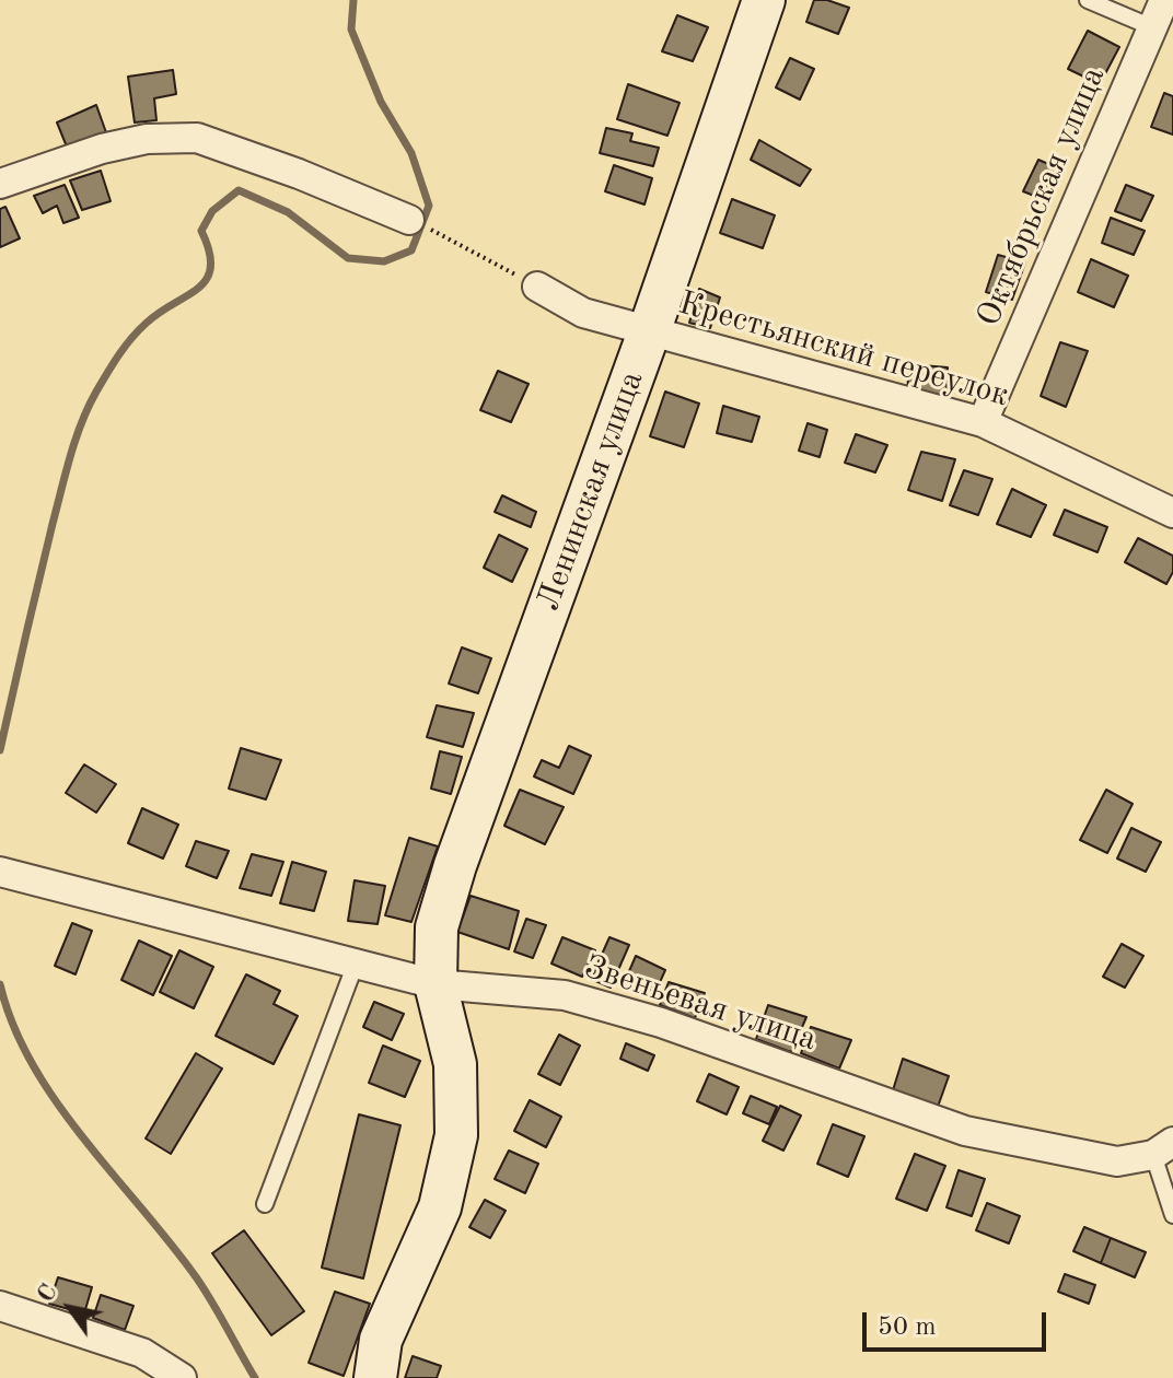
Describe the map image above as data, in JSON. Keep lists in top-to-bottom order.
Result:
{
  "streets": {
    "street": [
      "Октябрьская улица",
      "Крестьянский переулок",
      "Ленинская улица",
      "Звеньевая улица"
    ]
  },
  "crossings": [
    ["Октябрьская улица", "Крестьянский переулок"],
    ["Крестьянский переулок", "Ленинская улица"],
    ["Ленинская улица", "Звеньевая улица"]
  ],
  "scale_bar": "50 m",
  "north": "top left"
}
